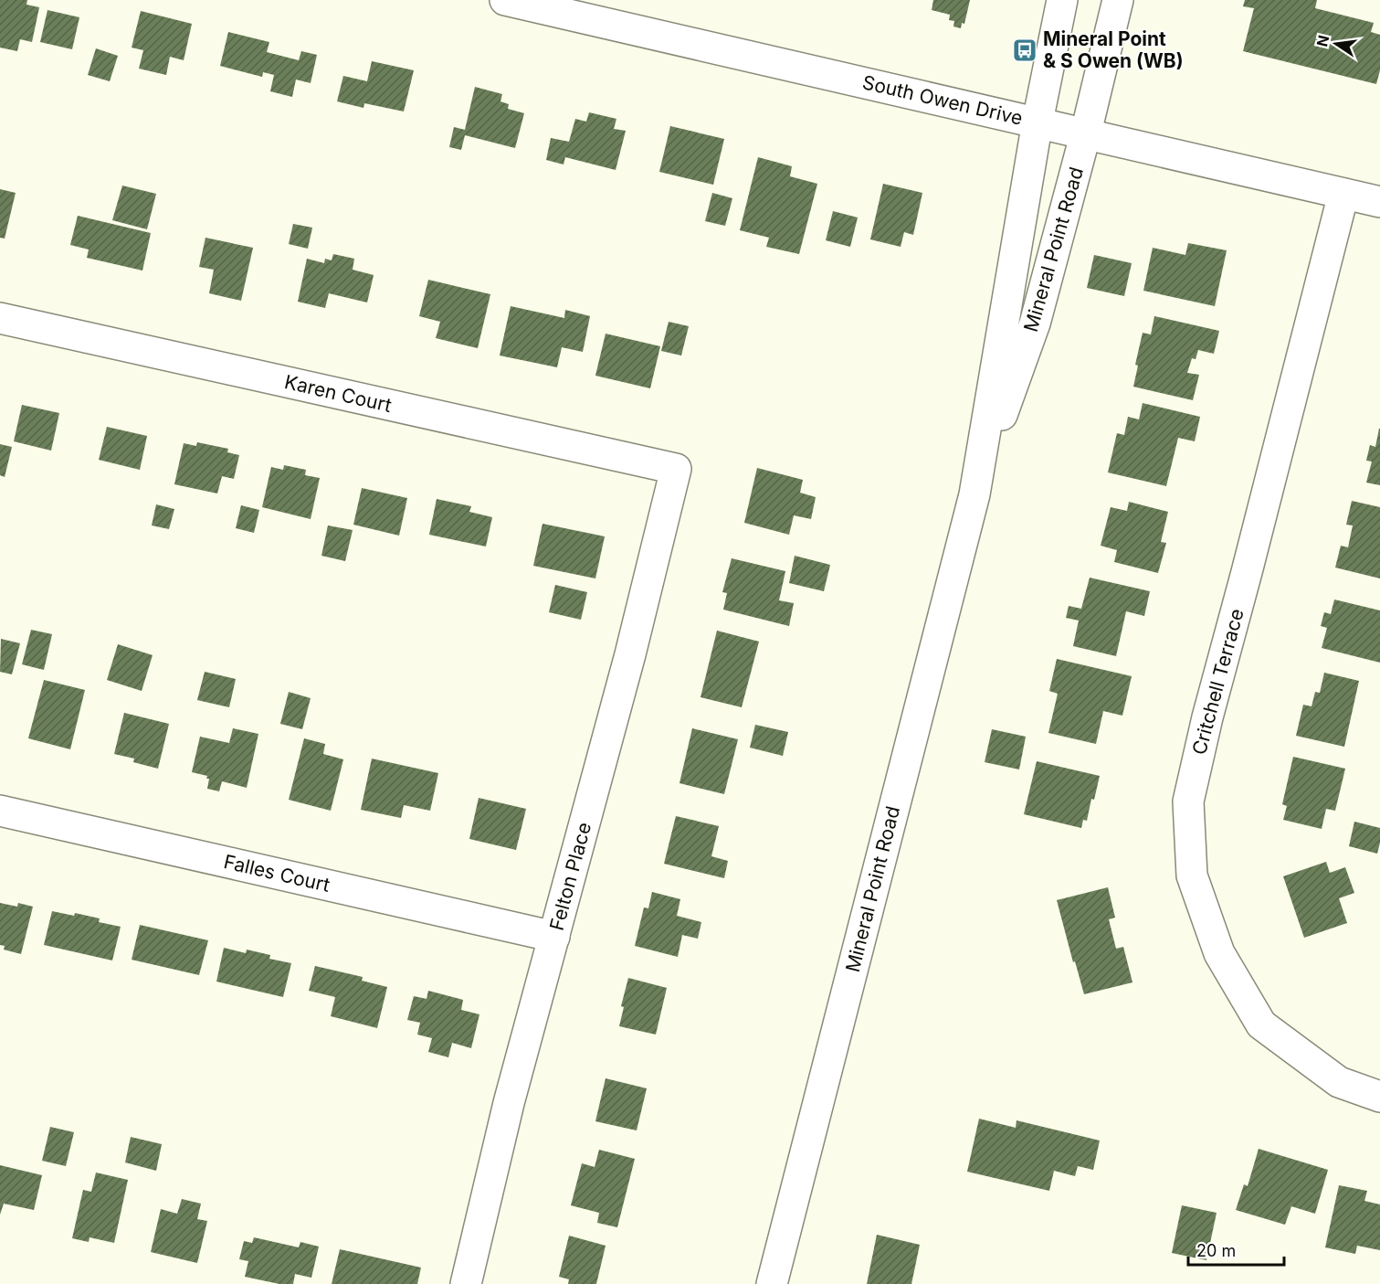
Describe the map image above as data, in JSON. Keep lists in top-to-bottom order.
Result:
{
  "streets": {
    "street": [
      "South Owen Drive",
      "Mineral Point Road",
      "Karen Court",
      "Critchell Terrace",
      "Falles Court",
      "Felton Place"
    ]
  },
  "crossings": [
    ["South Owen Drive", "Mineral Point Road"],
    ["South Owen Drive", "Critchell Terrace"],
    ["Karen Court", "Felton Place"],
    ["Falles Court", "Felton Place"]
  ],
  "places": {
    "bus stop": ["Mineral Point & S Owen (WB)"]
  },
  "scale_bar": "20 m",
  "north": "left"
}
